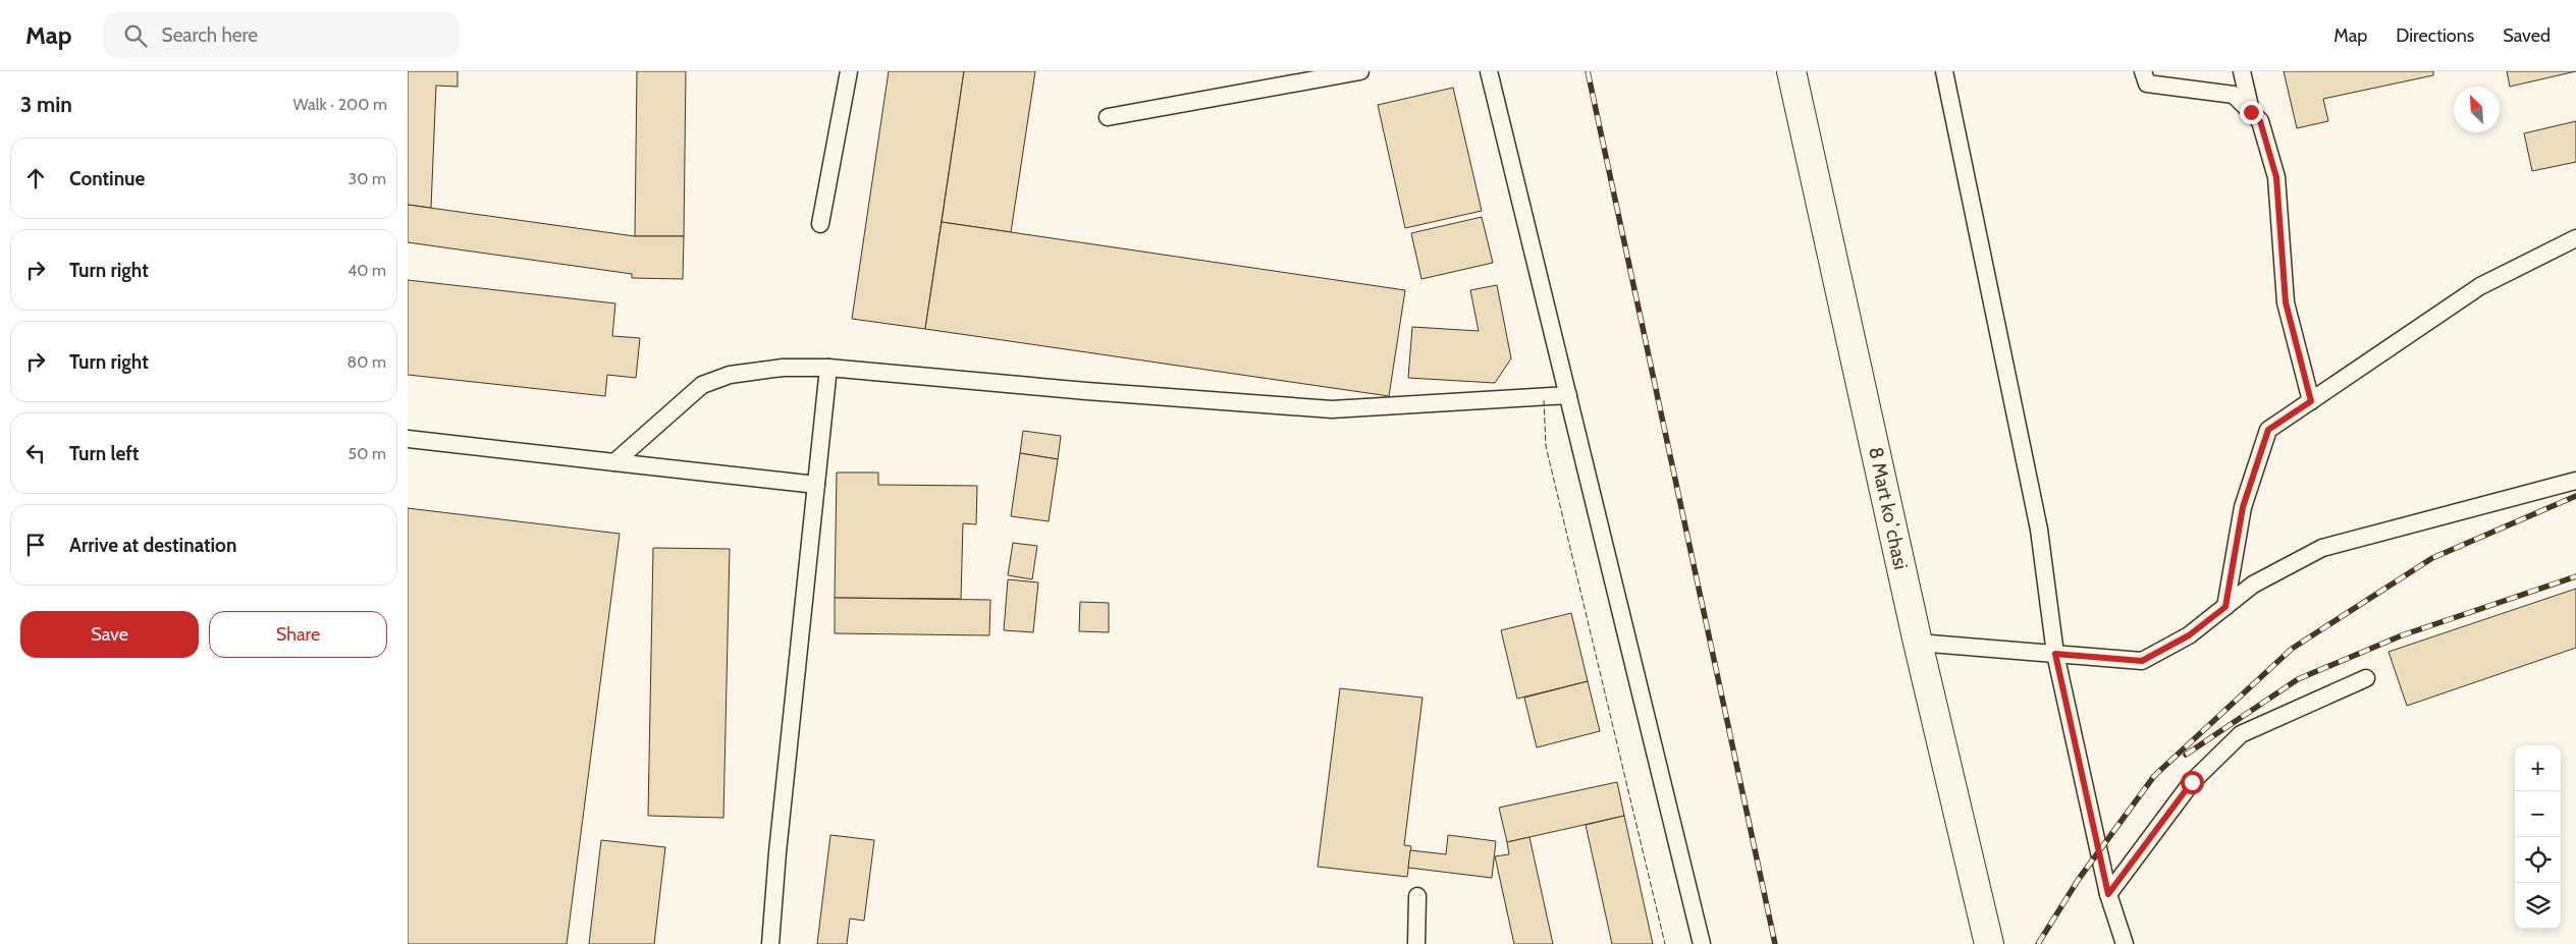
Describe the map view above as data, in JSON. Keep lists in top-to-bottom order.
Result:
{
  "streets": {
    "street": ["8 Mart koʻchasi"]
  },
  "north": "top left",
  "page": {
    "header": "Map",
    "search": "Search here",
    "nav": ["Map", "Directions", "Saved"],
    "heading": ["3 min", "Walk · 200 m"],
    "list": [
      ["Continue", "30 m"],
      ["Turn right", "40 m"],
      ["Turn right", "80 m"],
      ["Turn left", "50 m"],
      "Arrive at destination"
    ],
    "buttons": ["Save", "Share"],
    "map_buttons": ["+", "−"]
  }
}
